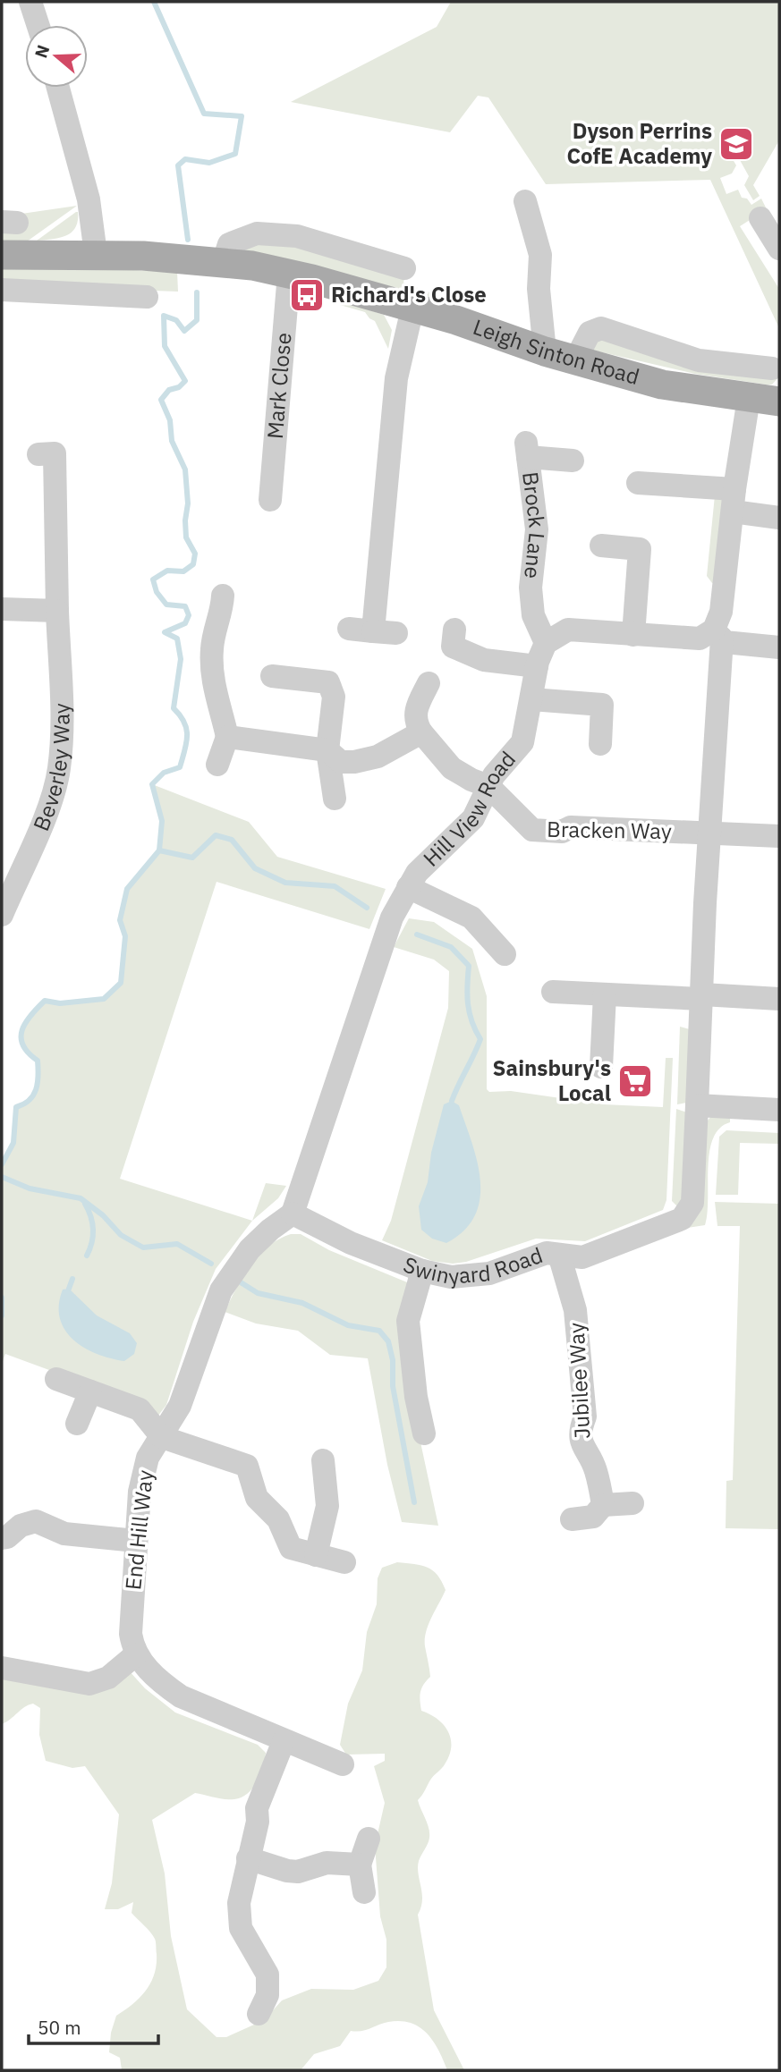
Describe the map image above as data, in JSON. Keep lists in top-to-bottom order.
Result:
{
  "streets": {
    "main road": ["Leigh Sinton Road"],
    "street": [
      "Mark Close",
      "Brock Lane",
      "Beverley Way",
      "Hill View Road",
      "Bracken Way",
      "Swinyard Road",
      "Jubilee Way",
      "End Hill Way"
    ]
  },
  "crossings": [
    ["Leigh Sinton Road", "Mark Close"],
    ["Brock Lane", "Hill View Road"],
    ["Hill View Road", "Bracken Way"],
    ["Hill View Road", "Swinyard Road"],
    ["Hill View Road", "End Hill Way"],
    ["Swinyard Road", "Jubilee Way"],
    ["Swinyard Road", "End Hill Way"]
  ],
  "places": {
    "school or university": ["Dyson Perrins CofE Academy"],
    "bus stop": ["Richard's Close"],
    "supermarket": ["Sainsbury's Local"]
  },
  "scale_bar": "50 m",
  "north": "left"
}
